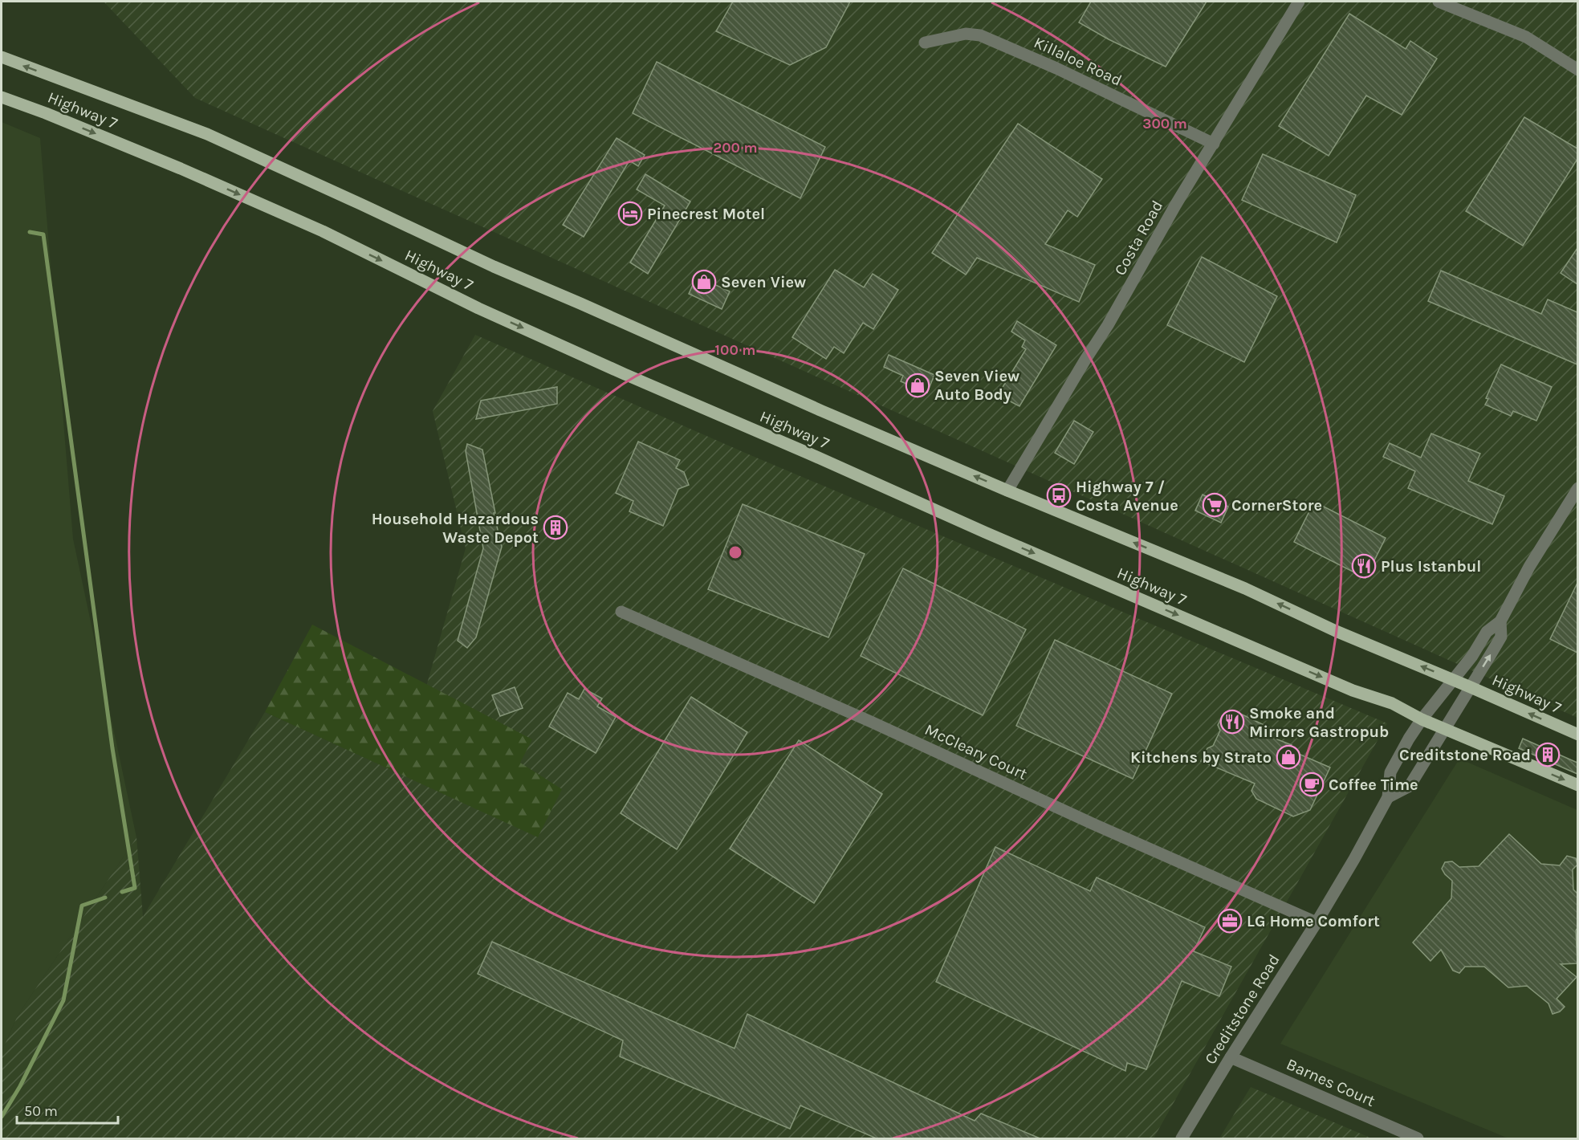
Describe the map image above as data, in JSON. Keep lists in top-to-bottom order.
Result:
{
  "streets": {
    "main road": ["Highway 7"],
    "street": [
      "Killaloe Road",
      "Costa Road",
      "McCleary Court",
      "Creditstone Road",
      "Barnes Court"
    ]
  },
  "crossings": [
    ["Killaloe Road", "Costa Road"],
    ["Highway 7", "Costa Road"],
    ["Highway 7", "Creditstone Road"],
    ["McCleary Court", "Creditstone Road"],
    ["Creditstone Road", "Barnes Court"]
  ],
  "places": {
    "hotel": ["Pinecrest Motel"],
    "shop": ["Seven View", "Seven View Auto Body", "Kitchens by Strato"],
    "bus stop": ["Highway 7 / Costa Avenue"],
    "supermarket": ["CornerStore"],
    "building": ["Household Hazardous Waste Depot", "Creditstone Road"],
    "restaurant": ["Plus Istanbul", "Smoke and Mirrors Gastropub"],
    "cafe": ["Coffee Time"],
    "office": ["LG Home Comfort"]
  },
  "scale_bar": "50 m",
  "rings": ["300 m", "200 m", "100 m"]
}
